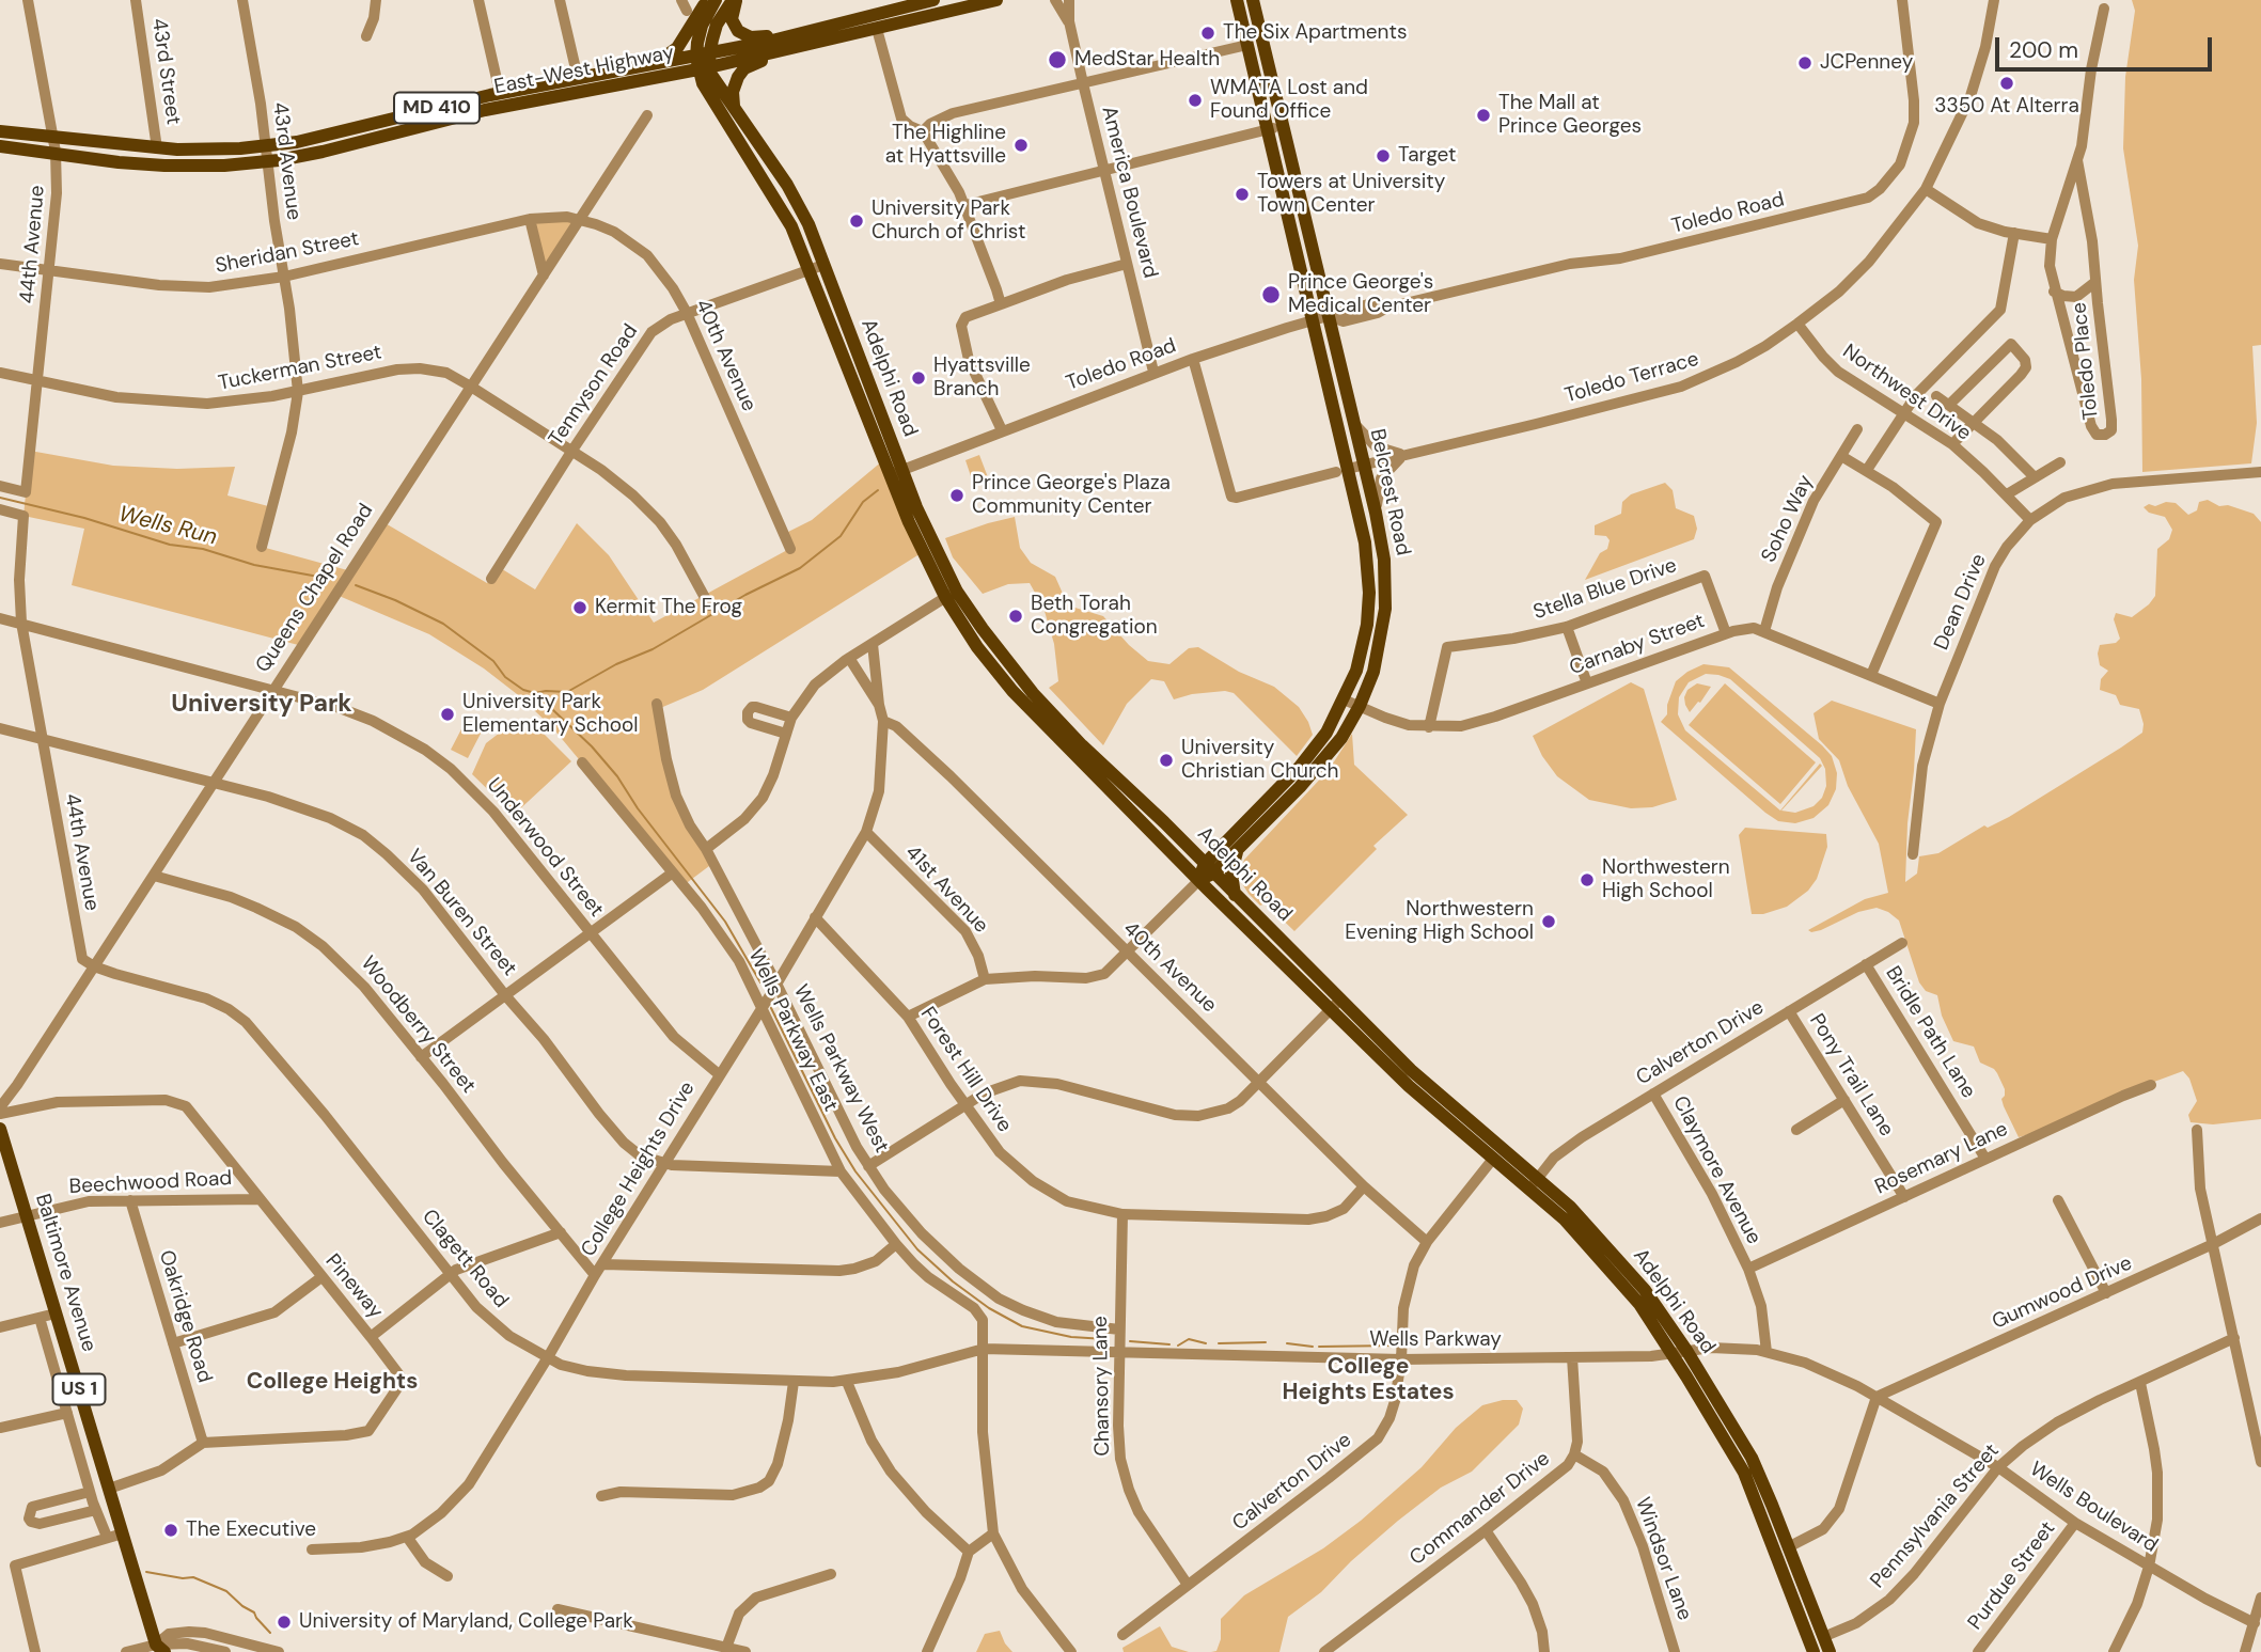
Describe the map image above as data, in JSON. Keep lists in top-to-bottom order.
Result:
{
  "streets": {
    "main road": [
      "East-West Highway",
      "MD 410",
      "Adelphi Road",
      "Belcrest Road",
      "Baltimore Avenue",
      "US 1"
    ],
    "street": [
      "43rd Street",
      "43rd Avenue",
      "America Boulevard",
      "Toledo Road",
      "44th Avenue",
      "Sheridan Street",
      "40th Avenue",
      "Toledo Place",
      "Tuckerman Street",
      "Toledo Terrace",
      "Tennyson Road",
      "Northwest Drive",
      "Soho Way",
      "Queens Chapel Road",
      "Stella Blue Drive",
      "Dean Drive",
      "Carnaby Street",
      "Underwood Street",
      "41st Avenue",
      "Van Buren Street",
      "Woodberry Street",
      "Wells Parkway East",
      "Bridle Path Lane",
      "Calverton Drive",
      "Wells Parkway West",
      "Forest Hill Drive",
      "Pony Trail Lane",
      "Rosemary Lane",
      "College Heights Drive",
      "Claymore Avenue",
      "Beechwood Road",
      "Clagett Road",
      "Pineway",
      "Gumwood Drive",
      "Oakridge Road",
      "Wells Parkway",
      "Chansory Lane",
      "Wells Boulevard",
      "Commander Drive",
      "Pennsylvania Street",
      "Windsor Lane",
      "Purdue Street"
    ]
  },
  "crossings": [
    ["East-West Highway", "43rd Street"],
    ["East-West Highway", "43rd Avenue"],
    ["East-West Highway", "44th Avenue"],
    ["East-West Highway", "Adelphi Road"],
    ["43rd Avenue", "Sheridan Street"],
    ["43rd Avenue", "Tuckerman Street"],
    ["America Boulevard", "Toledo Road"],
    ["Toledo Road", "Adelphi Road"],
    ["Toledo Road", "Toledo Terrace"],
    ["Toledo Road", "Belcrest Road"],
    ["44th Avenue", "Sheridan Street"],
    ["44th Avenue", "Tuckerman Street"],
    ["44th Avenue", "Queens Chapel Road"],
    ["44th Avenue", "Underwood Street"],
    ["44th Avenue", "Van Buren Street"],
    ["44th Avenue", "Clagett Road"],
    ["Sheridan Street", "40th Avenue"],
    ["Sheridan Street", "Queens Chapel Road"],
    ["40th Avenue", "Tennyson Road"],
    ["40th Avenue", "Queens Chapel Road"],
    ["40th Avenue", "Calverton Drive"],
    ["40th Avenue", "Forest Hill Drive"],
    ["40th Avenue", "College Heights Drive"],
    ["Tuckerman Street", "Queens Chapel Road"],
    ["Adelphi Road", "Tennyson Road"],
    ["Adelphi Road", "Belcrest Road"],
    ["Adelphi Road", "Calverton Drive"],
    ["Adelphi Road", "Wells Parkway"],
    ["Adelphi Road", "Pennsylvania Street"],
    ["Toledo Terrace", "Northwest Drive"],
    ["Toledo Terrace", "Belcrest Road"],
    ["Northwest Drive", "Dean Drive"],
    ["Belcrest Road", "Carnaby Street"],
    ["Soho Way", "Carnaby Street"],
    ["Queens Chapel Road", "Underwood Street"],
    ["Queens Chapel Road", "Van Buren Street"],
    ["Queens Chapel Road", "Woodberry Street"],
    ["Queens Chapel Road", "Clagett Road"],
    ["Stella Blue Drive", "Carnaby Street"],
    ["Dean Drive", "Carnaby Street"],
    ["Underwood Street", "College Heights Drive"],
    ["41st Avenue", "College Heights Drive"],
    ["Van Buren Street", "Wells Parkway East"],
    ["Van Buren Street", "College Heights Drive"],
    ["Woodberry Street", "College Heights Drive"],
    ["Wells Parkway East", "College Heights Drive"],
    ["Wells Parkway East", "Clagett Road"],
    ["Wells Parkway East", "Wells Parkway"],
    ["Bridle Path Lane", "Calverton Drive"],
    ["Bridle Path Lane", "Rosemary Lane"],
    ["Calverton Drive", "Pony Trail Lane"],
    ["Calverton Drive", "Claymore Avenue"],
    ["Calverton Drive", "Wells Parkway"],
    ["Calverton Drive", "Chansory Lane"],
    ["Wells Parkway West", "College Heights Drive"],
    ["Wells Parkway West", "Chansory Lane"],
    ["Forest Hill Drive", "College Heights Drive"],
    ["Forest Hill Drive", "Chansory Lane"],
    ["Pony Trail Lane", "Rosemary Lane"],
    ["Rosemary Lane", "Claymore Avenue"],
    ["College Heights Drive", "Clagett Road"],
    ["Claymore Avenue", "Wells Parkway"],
    ["Beechwood Road", "Baltimore Avenue"],
    ["Beechwood Road", "Pineway"],
    ["Beechwood Road", "Oakridge Road"],
    ["Clagett Road", "Wells Parkway"],
    ["Pineway", "Oakridge Road"],
    ["Gumwood Drive", "Wells Parkway"],
    ["Gumwood Drive", "Wells Boulevard"],
    ["Wells Parkway", "Chansory Lane"],
    ["Wells Parkway", "Wells Boulevard"],
    ["Wells Parkway", "Commander Drive"],
    ["Wells Boulevard", "Pennsylvania Street"],
    ["Wells Boulevard", "Purdue Street"],
    ["Commander Drive", "Windsor Lane"]
  ],
  "districts": ["University Park", "College Heights Estates", "College Heights"],
  "water": ["Wells Run"],
  "places": [
    "The Six Apartments",
    "MedStar Health",
    "JCPenney",
    "3350 At Alterra",
    "WMATA Lost and Found Office",
    "The Mall at Prince Georges",
    "The Highline at Hyattsville",
    "Target",
    "Towers at University Town Center",
    "University Park Church of Christ",
    "Prince George's Medical Center",
    "Hyattsville Branch",
    "Prince George's Plaza Community Center",
    "Kermit The Frog",
    "Beth Torah Congregation",
    "University Park Elementary School",
    "University Christian Church",
    "Northwestern High School",
    "Northwestern Evening High School",
    "The Executive",
    "University of Maryland, College Park"
  ],
  "scale_bar": "200 m"
}
